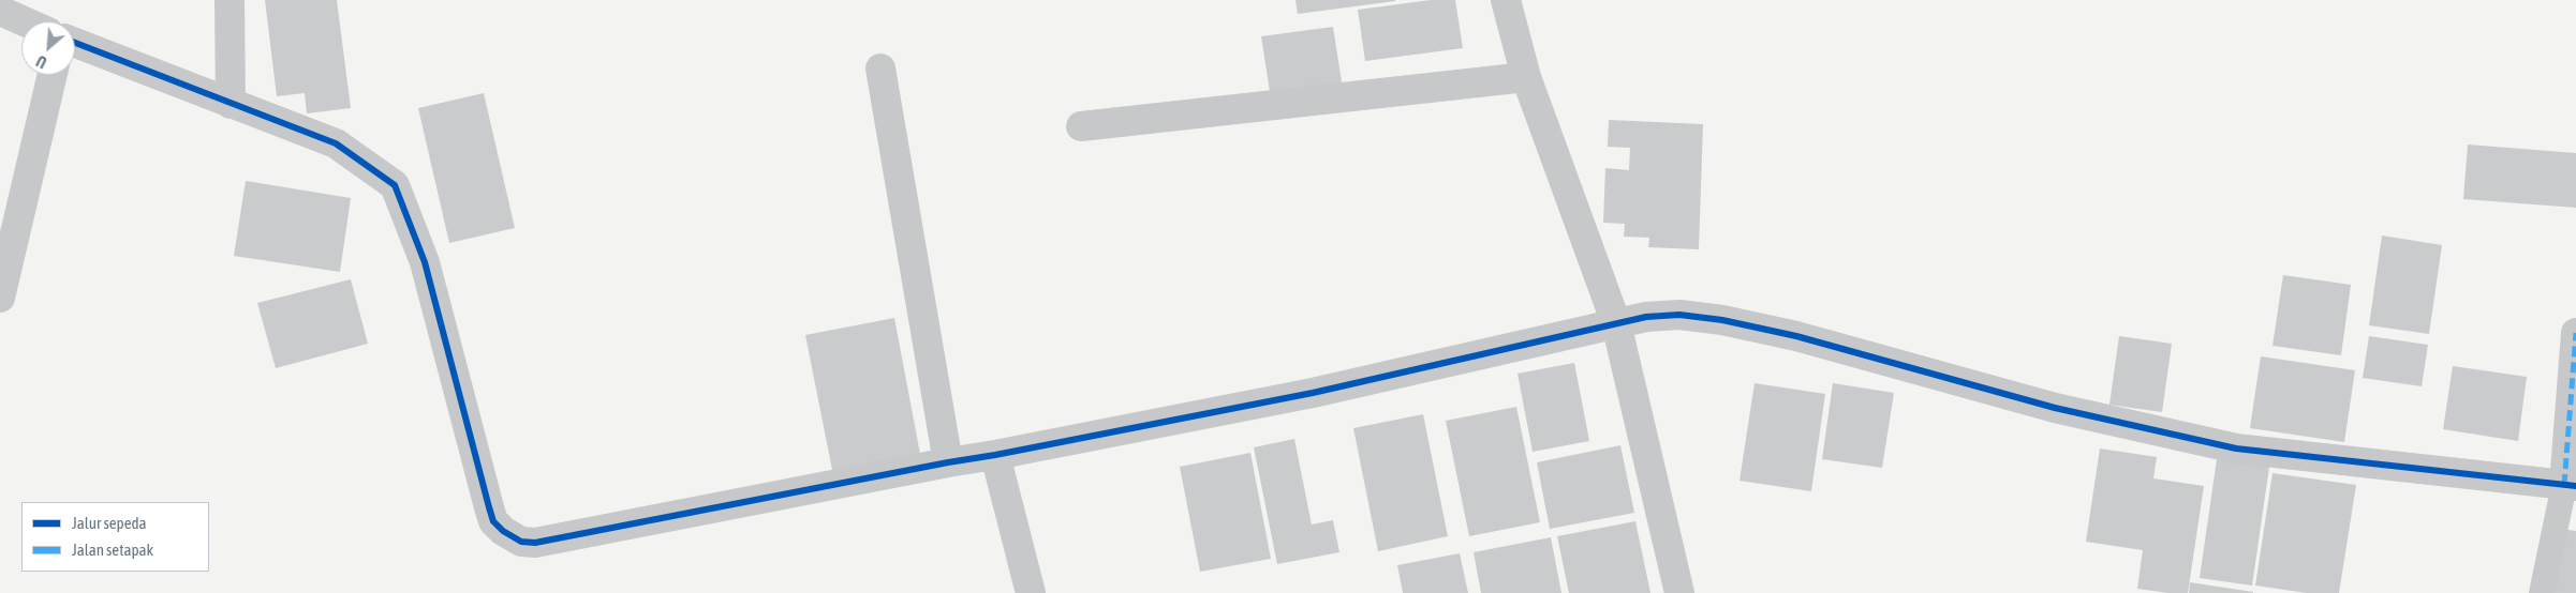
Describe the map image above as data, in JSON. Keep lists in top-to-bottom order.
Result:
{
  "legend": ["Jalur sepeda", "Jalan setapak"],
  "north": "bottom left"
}
